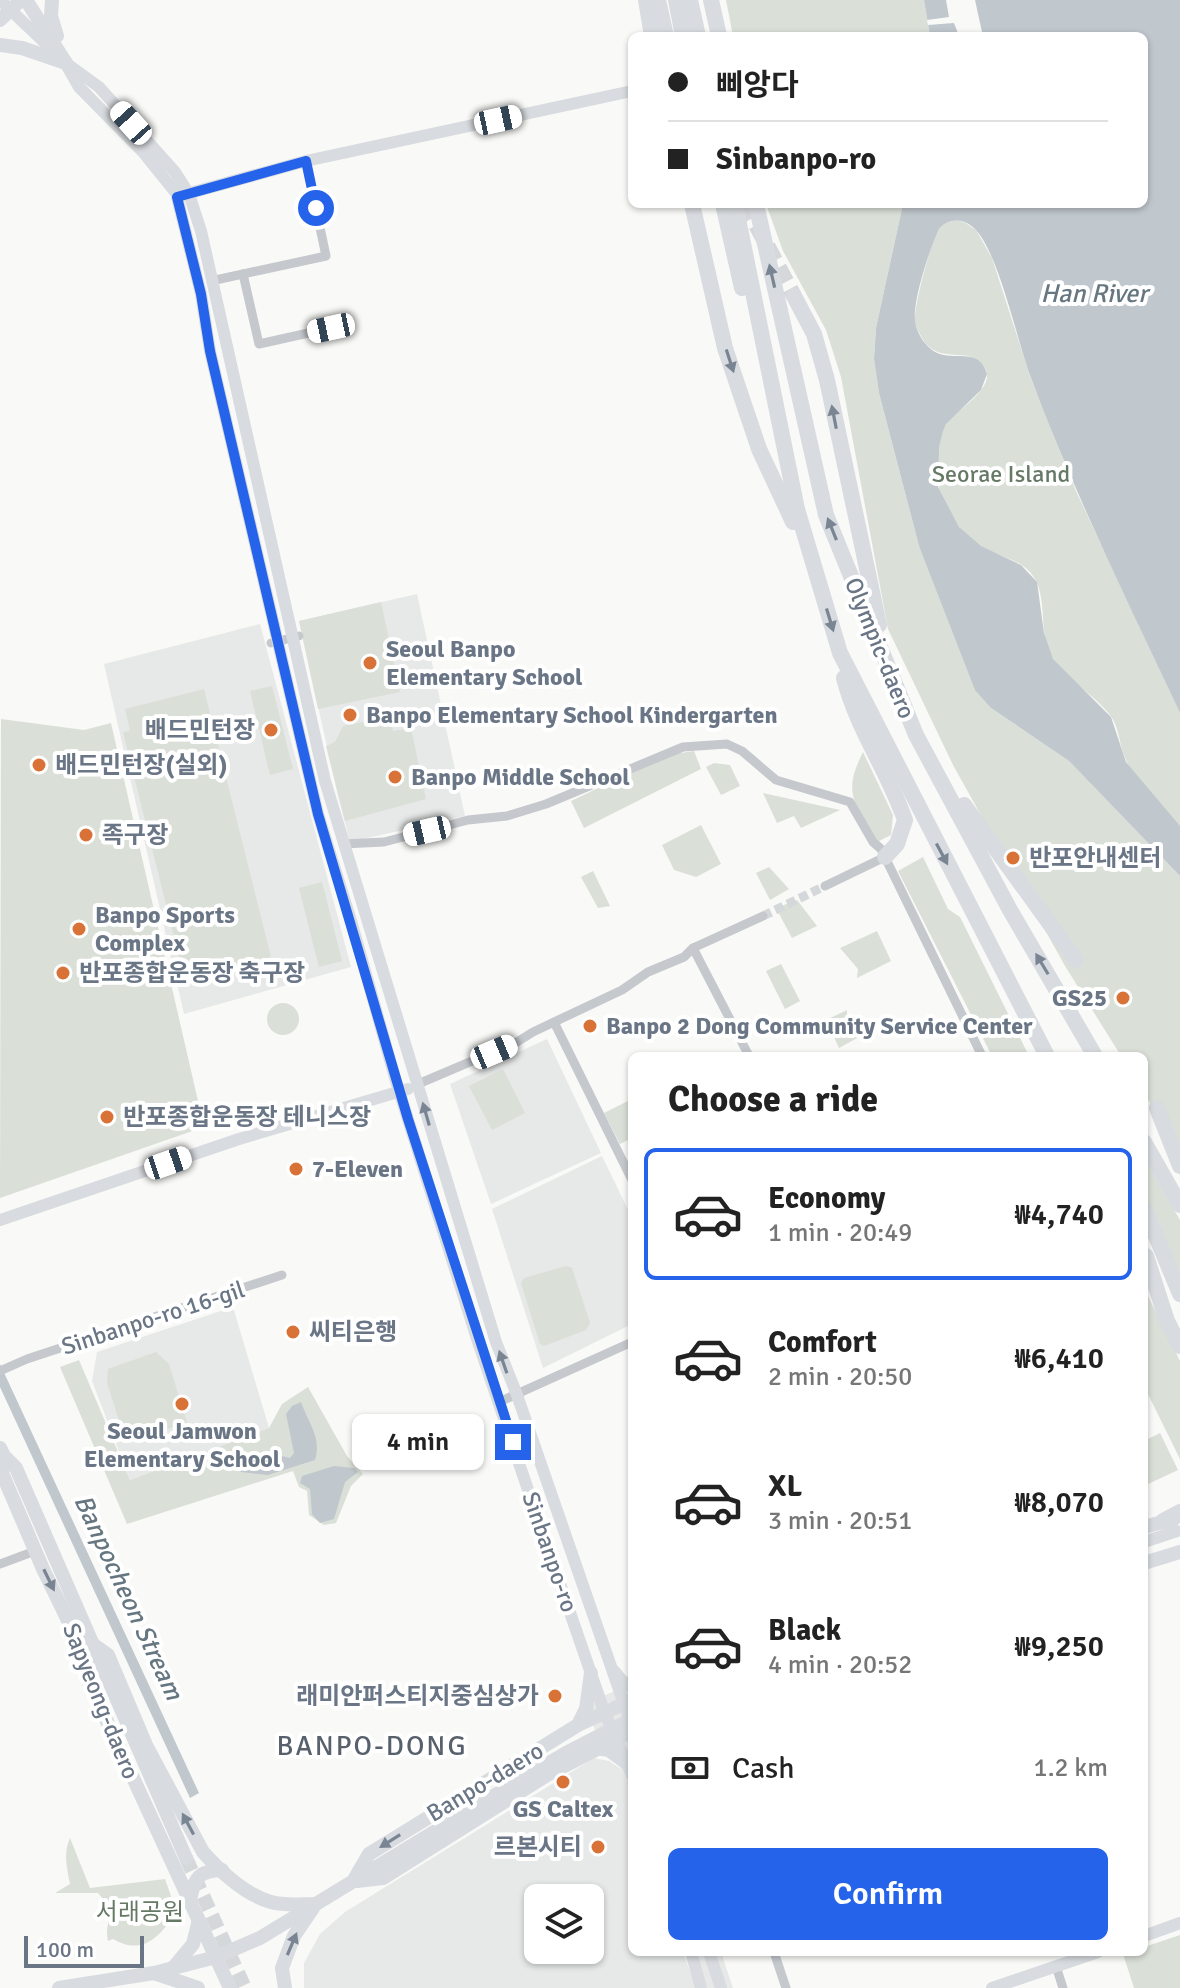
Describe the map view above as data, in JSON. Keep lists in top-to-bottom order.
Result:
{
  "streets": {
    "highway": ["Olympic-daero"],
    "main road": ["Sinbanpo-ro", "Sapyeong-daero", "Banpo-daero"],
    "street": ["Sinbanpo-ro 16-gil"]
  },
  "crossings": [
    ["Sinbanpo-ro", "Banpo-daero"],
    ["Sapyeong-daero", "Banpo-daero"]
  ],
  "districts": ["BANPO-DONG"],
  "water": ["Han River", "Banpocheon Stream"],
  "parks": ["Seorae Island", "서래공원"],
  "places": [
    "Seoul Banpo Elementary School",
    "Banpo Elementary School Kindergarten",
    "배드민턴장",
    "배드민턴장(실외)",
    "Banpo Middle School",
    "족구장",
    "반포안내센터",
    "Banpo Sports Complex",
    "반포종합운동장 축구장",
    "GS25",
    "Banpo 2 Dong Community Service Center",
    "반포종합운동장 테니스장",
    "7-Eleven",
    "씨티은행",
    "Seoul Jamwon Elementary School",
    "래미안퍼스티지중심상가",
    "GS Caltex",
    "르본시티"
  ],
  "scale_bar": "100 m",
  "page": {
    "banner": ["삐앙다", "Sinbanpo-ro"],
    "heading": "Choose a ride",
    "list": [
      {
        "name": "Economy",
        "note": "1 min · 20:49",
        "value": "₩4,740"
      },
      {
        "name": "Comfort",
        "note": "2 min · 20:50",
        "value": "₩6,410"
      },
      {
        "name": "XL",
        "note": "3 min · 20:51",
        "value": "₩8,070"
      },
      {
        "name": "Black",
        "note": "4 min · 20:52",
        "value": "₩9,250"
      }
    ],
    "bubble": "4 min",
    "pay": ["Cash", "1.2 km"],
    "buttons": "Confirm",
    "scale": "100 m"
  }
}
